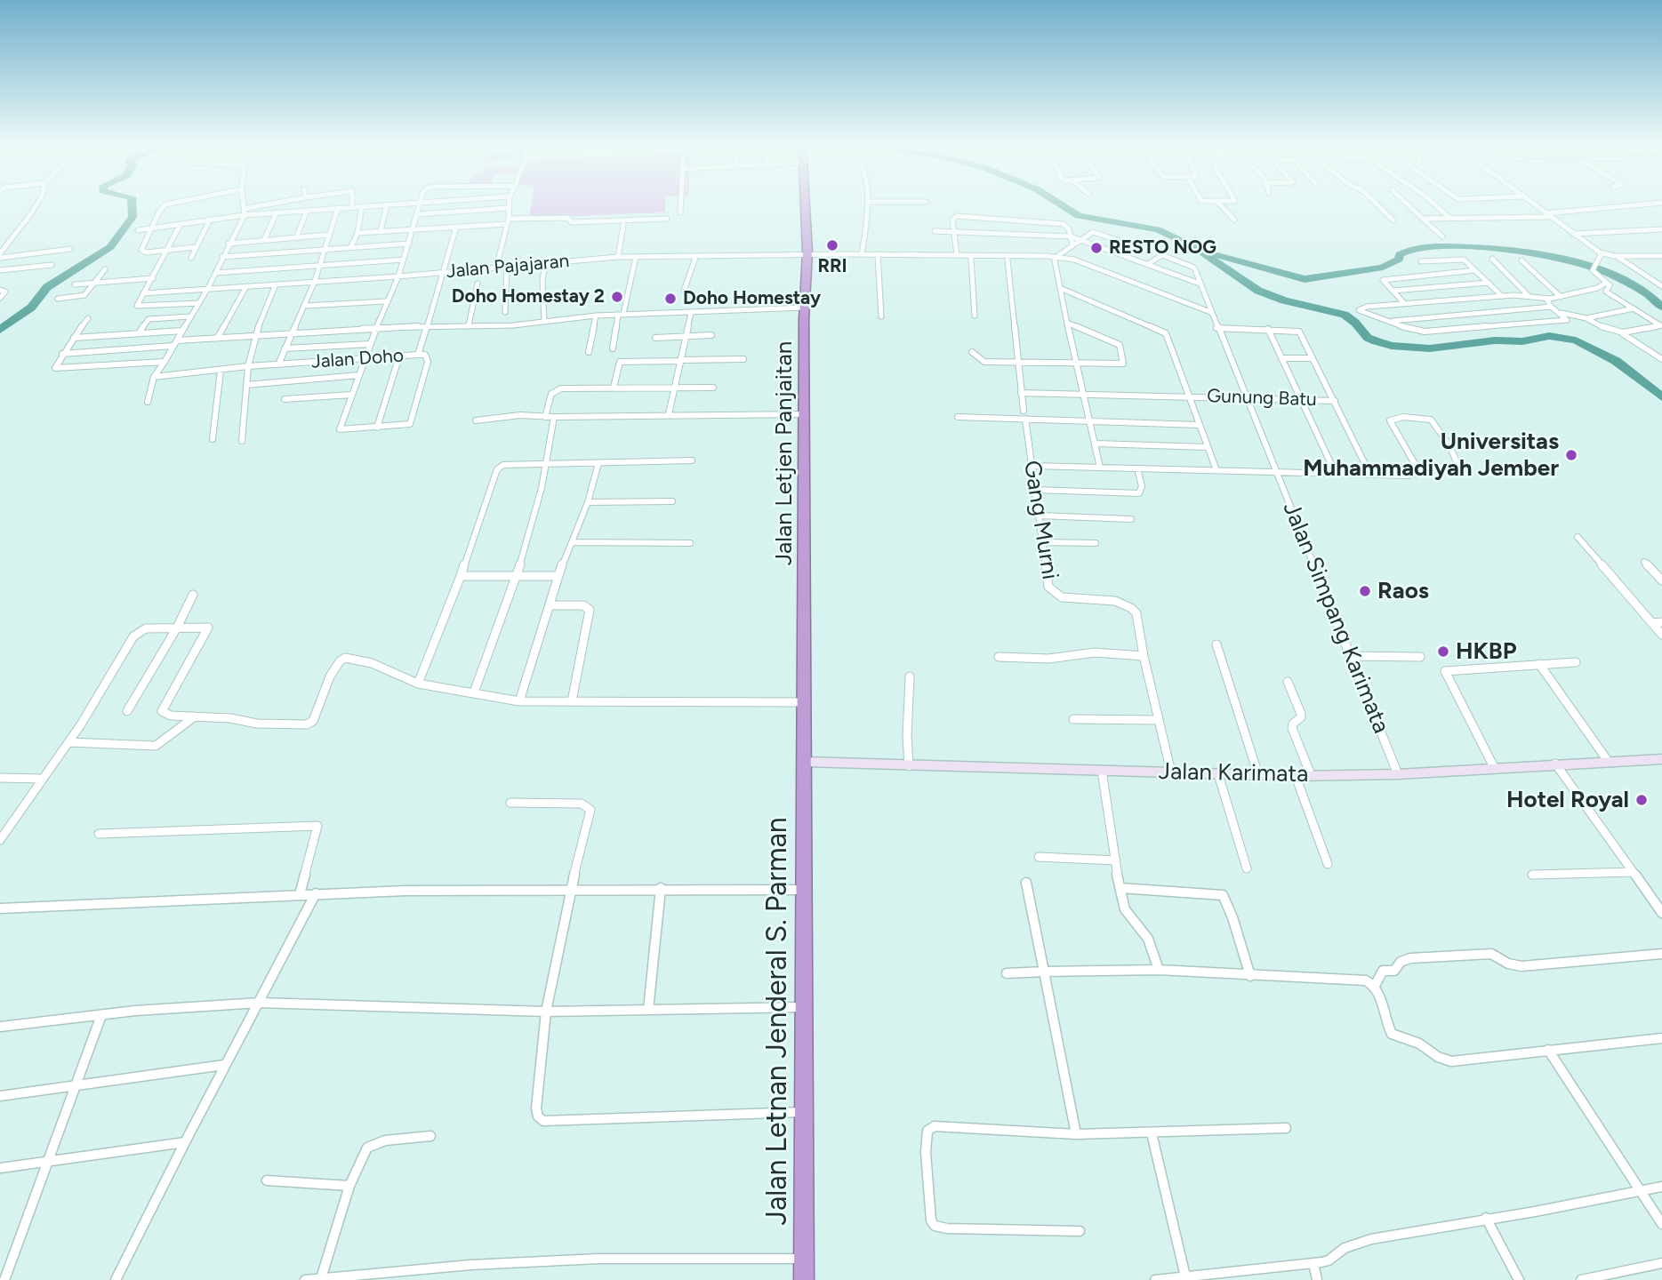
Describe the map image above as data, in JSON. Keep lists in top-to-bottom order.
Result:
{
  "streets": {
    "highway": ["Jalan Letjen Panjaitan", "Jalan Letnan Jenderal S. Parman"],
    "main road": ["Jalan Karimata"],
    "street": [
      "Jalan Pajajaran",
      "Jalan Doho",
      "Gunung Batu",
      "Gang Murni",
      "Jalan Simpang Karimata"
    ]
  },
  "crossings": [
    ["Jalan Pajajaran", "Jalan Doho"],
    ["Jalan Pajajaran", "Jalan Letjen Panjaitan"],
    ["Gunung Batu", "Jalan Simpang Karimata"],
    ["Jalan Letjen Panjaitan", "Jalan Karimata"],
    ["Jalan Letjen Panjaitan", "Jalan Letnan Jenderal S. Parman"],
    ["Gang Murni", "Jalan Karimata"],
    ["Jalan Simpang Karimata", "Jalan Karimata"],
    ["Jalan Karimata", "Jalan Letnan Jenderal S. Parman"]
  ],
  "places": [
    "RRI",
    "RESTO NOG",
    "Doho Homestay 2",
    "Doho Homestay",
    "Universitas Muhammadiyah Jember",
    "Raos",
    "HKBP",
    "Hotel Royal"
  ]
}
